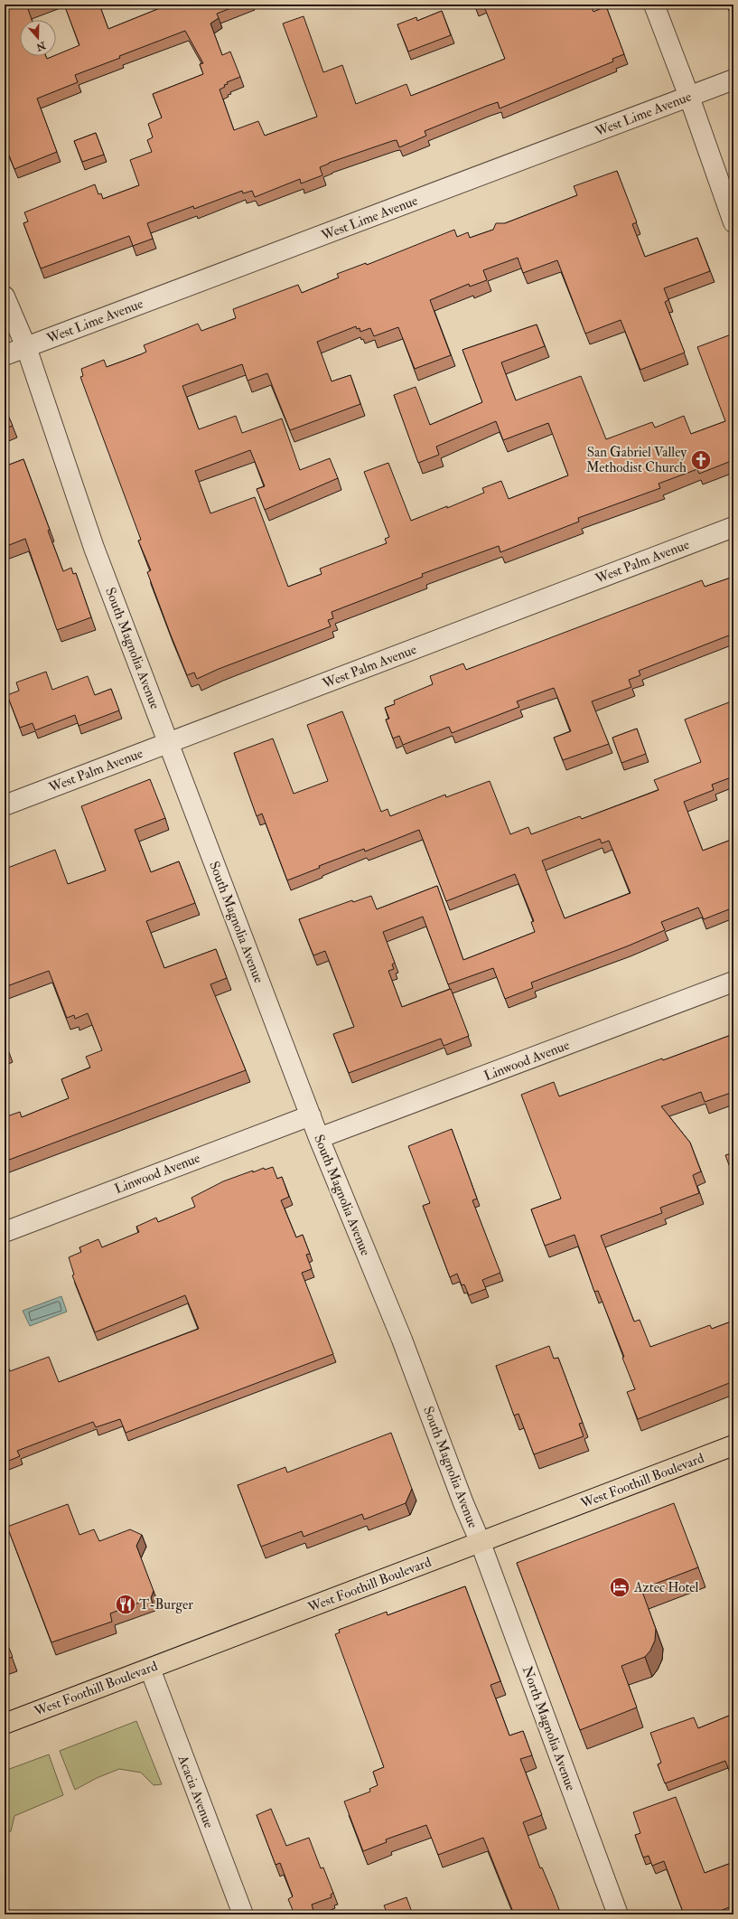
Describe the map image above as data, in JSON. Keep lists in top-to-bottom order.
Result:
{
  "streets": {
    "main road": ["West Foothill Boulevard"],
    "street": [
      "West Lime Avenue",
      "West Palm Avenue",
      "South Magnolia Avenue",
      "Linwood Avenue",
      "North Magnolia Avenue",
      "Acacia Avenue"
    ]
  },
  "crossings": [
    ["West Lime Avenue", "South Magnolia Avenue"],
    ["West Palm Avenue", "South Magnolia Avenue"],
    ["South Magnolia Avenue", "Linwood Avenue"],
    ["South Magnolia Avenue", "West Foothill Boulevard"],
    ["South Magnolia Avenue", "North Magnolia Avenue"],
    ["West Foothill Boulevard", "North Magnolia Avenue"],
    ["West Foothill Boulevard", "Acacia Avenue"]
  ],
  "places": {
    "church": ["San Gabriel Valley Methodist Church"],
    "hotel": ["Aztec Hotel"],
    "restaurant": ["T-Burger"]
  },
  "north": "bottom"
}
